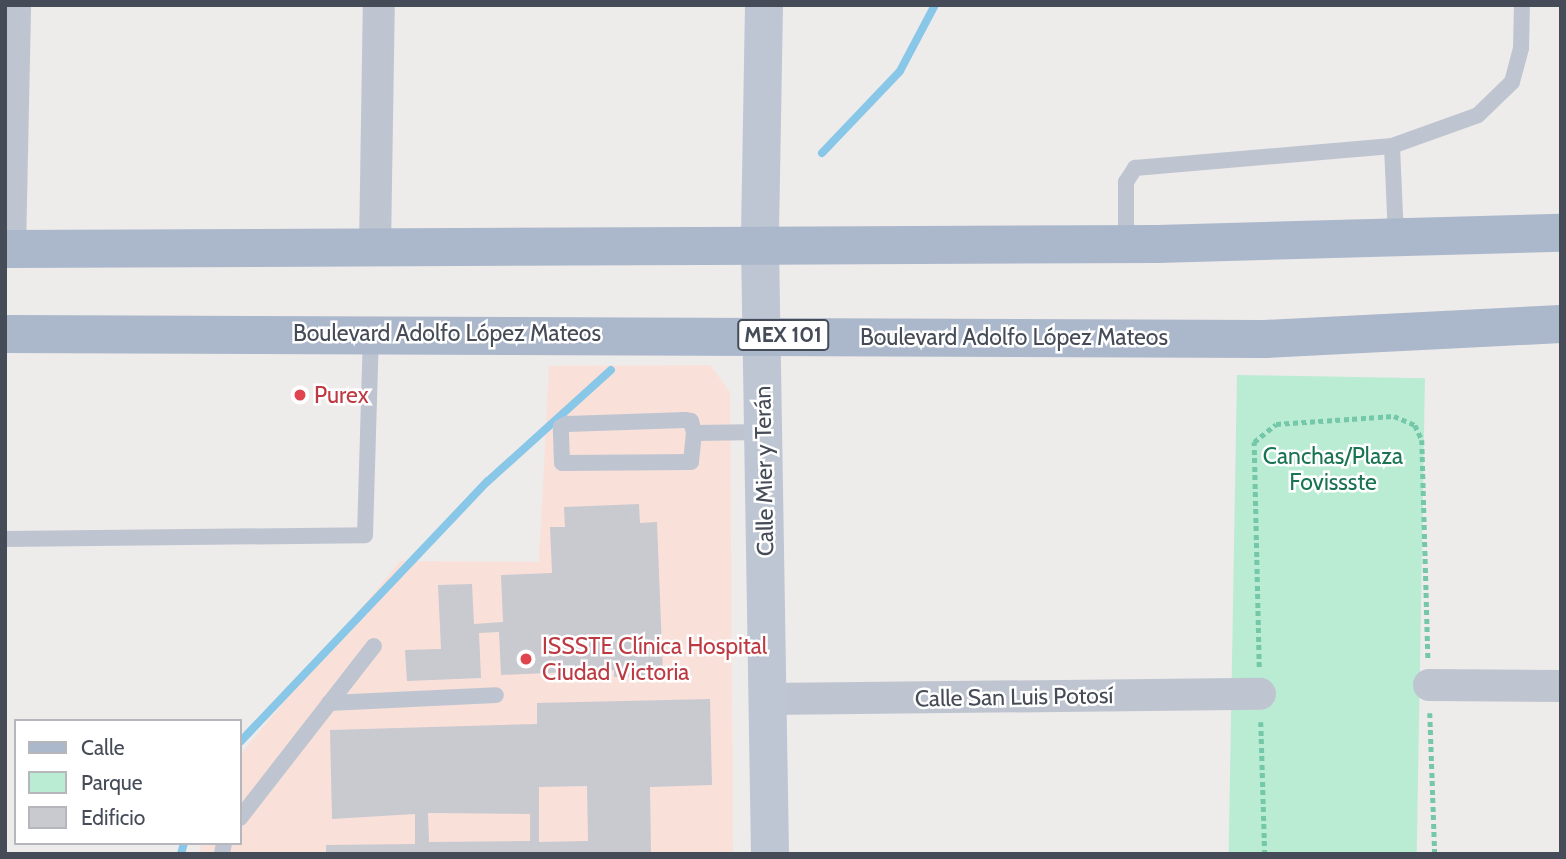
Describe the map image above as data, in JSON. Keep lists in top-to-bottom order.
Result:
{
  "streets": {
    "main road": ["Boulevard Adolfo López Mateos", "MEX 101"],
    "street": ["Calle Mier y Terán", "Calle San Luis Potosí"]
  },
  "crossings": [
    ["Boulevard Adolfo López Mateos", "Calle Mier y Terán"],
    ["Calle Mier y Terán", "Calle San Luis Potosí"]
  ],
  "parks": ["Canchas/Plaza Fovissste"],
  "places": ["Purex", "ISSSTE Clínica Hospital Ciudad Victoria"],
  "legend": ["Calle", "Parque", "Edificio"]
}
